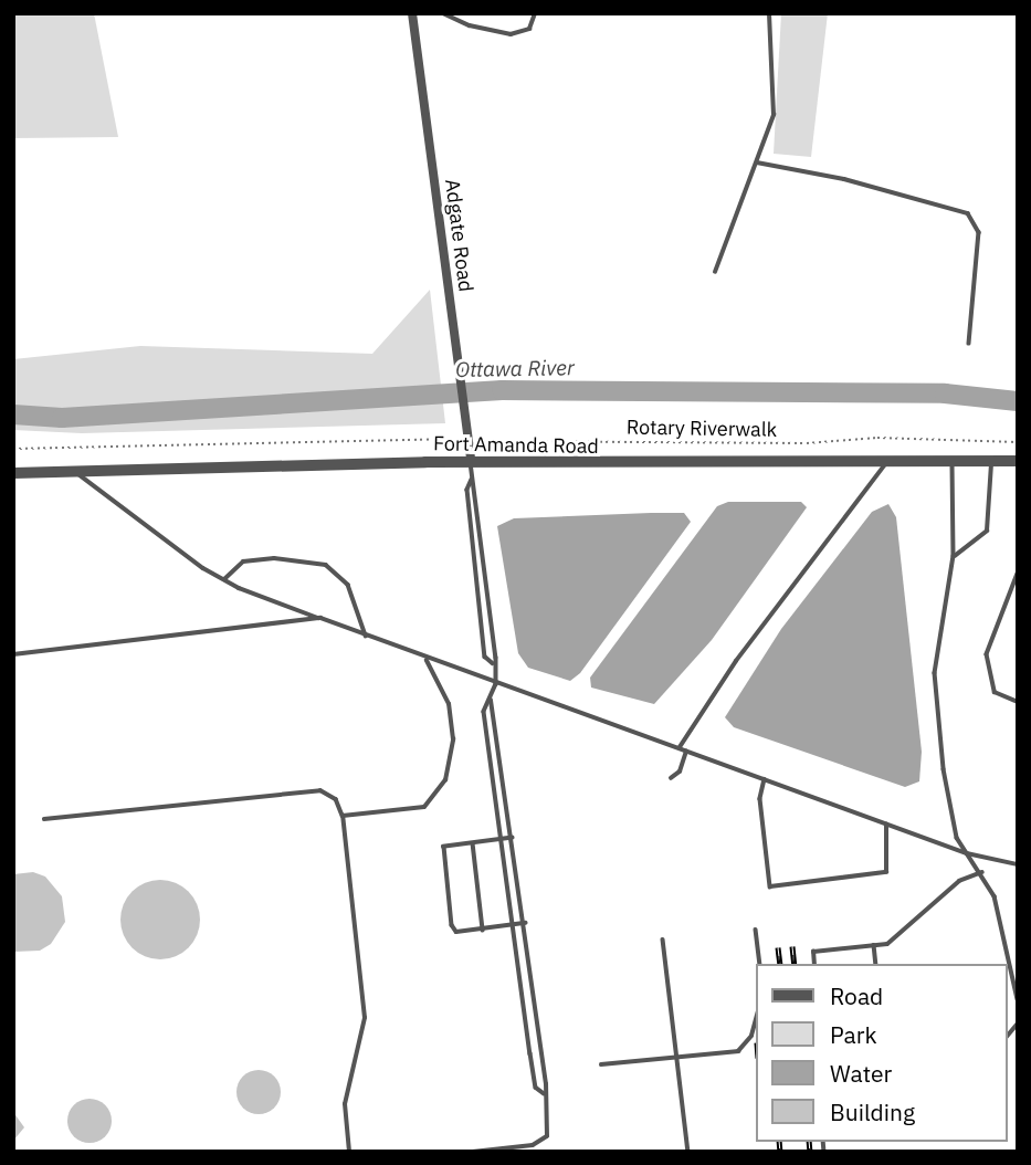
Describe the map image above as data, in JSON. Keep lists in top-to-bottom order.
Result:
{
  "streets": {
    "street": ["Adgate Road", "Fort Amanda Road"],
    "path": ["Rotary Riverwalk"]
  },
  "crossings": [
    ["Adgate Road", "Rotary Riverwalk"],
    ["Adgate Road", "Fort Amanda Road"]
  ],
  "water": ["Ottawa River"],
  "legend": [
    "Road",
    "Park",
    "Water",
    "Building"
  ]
}
